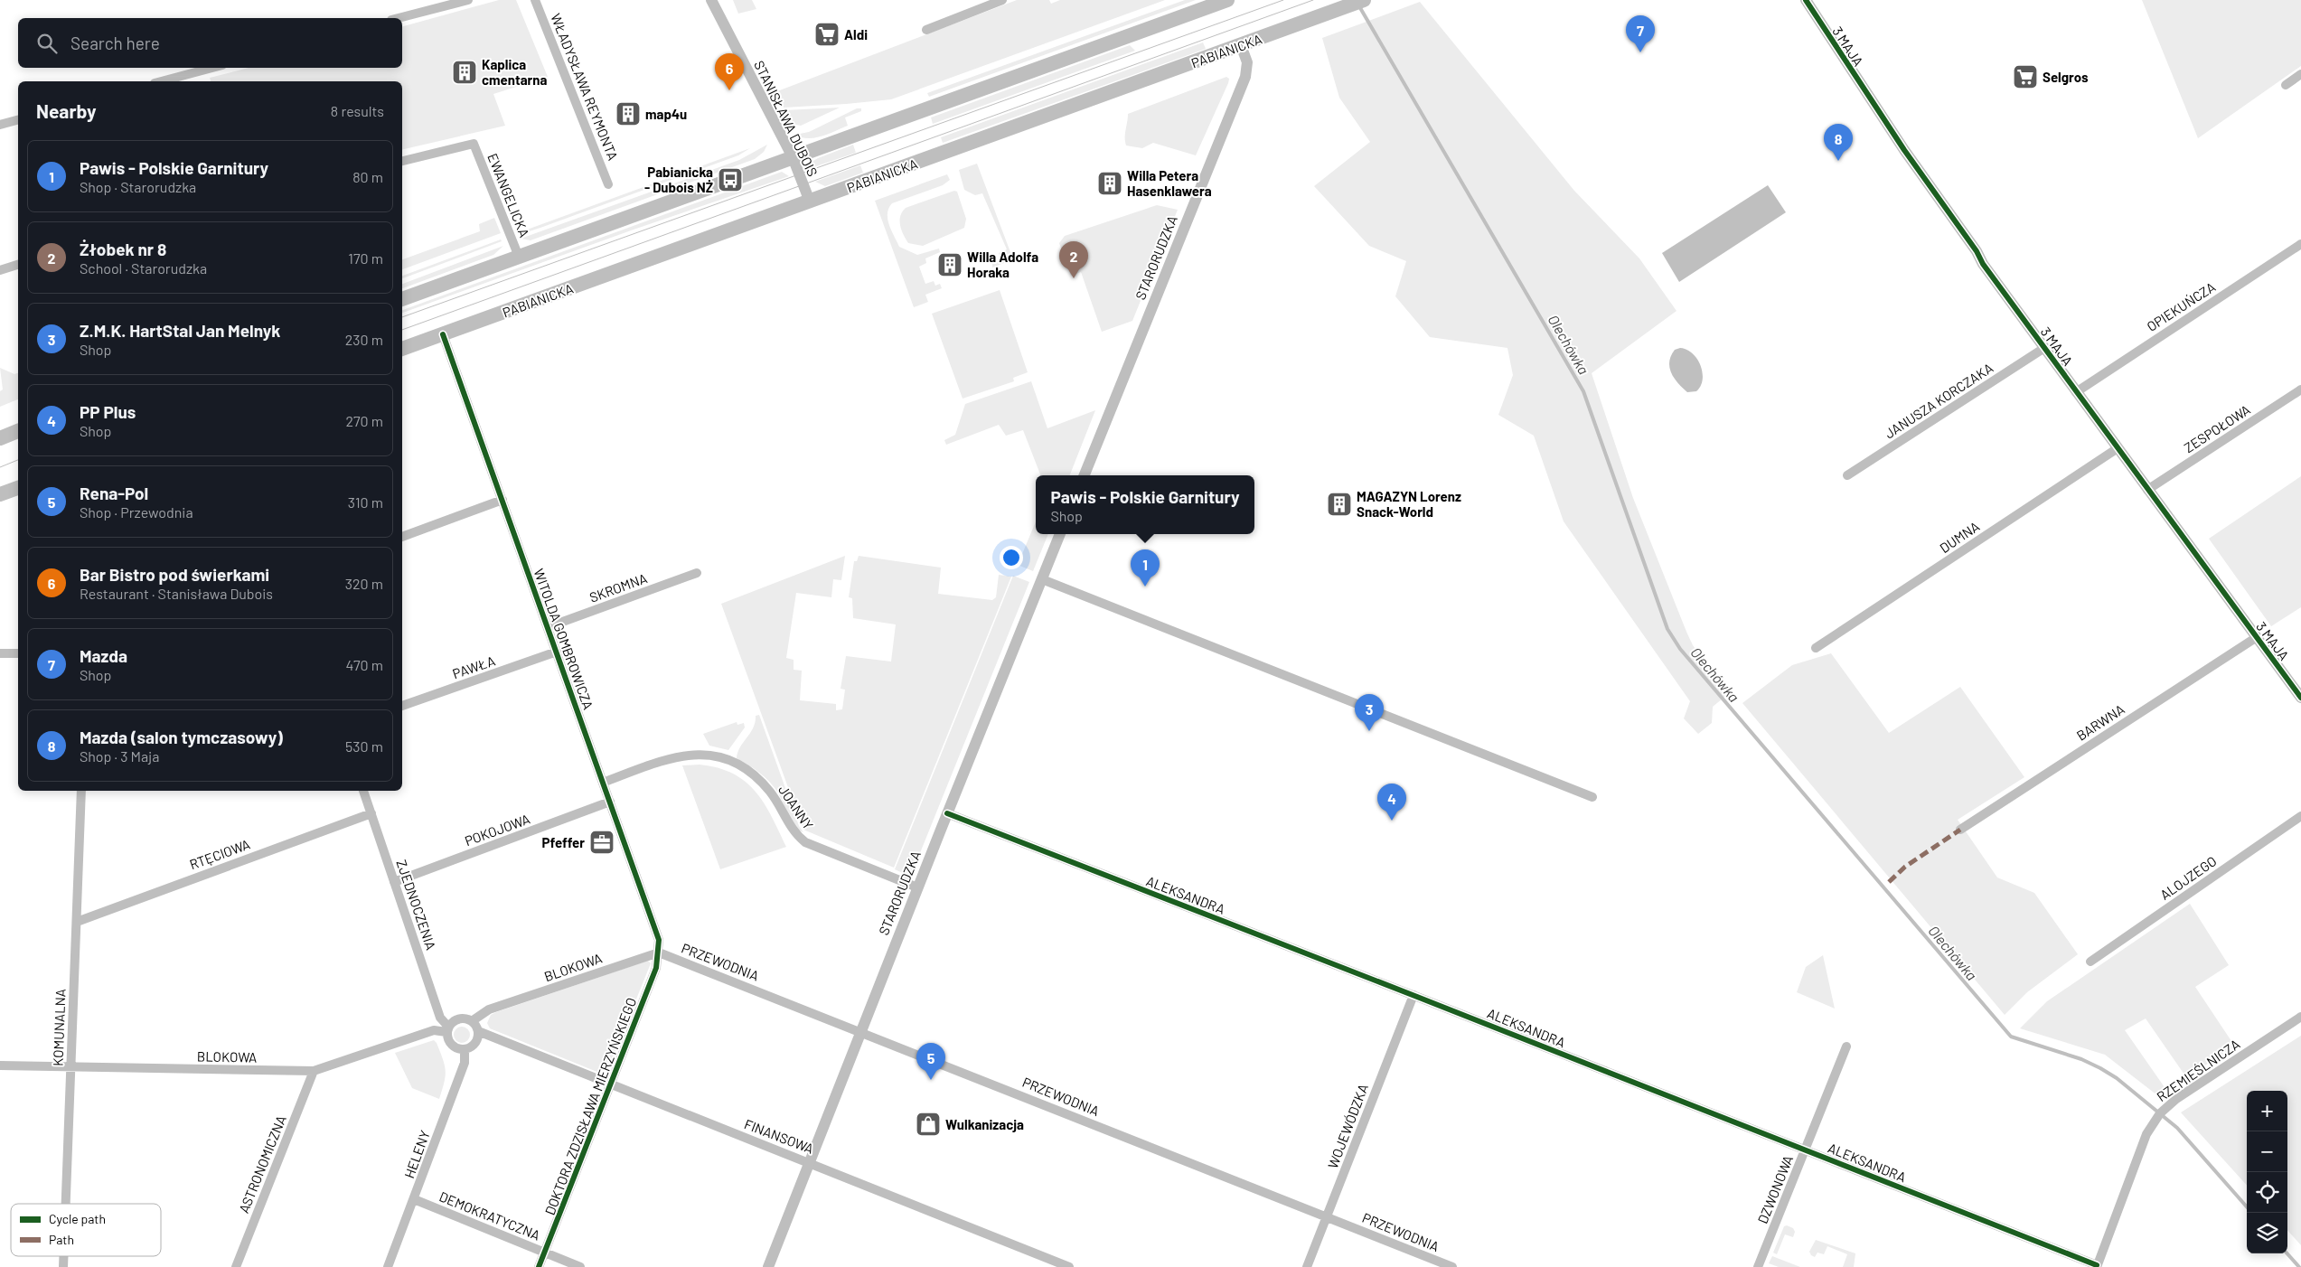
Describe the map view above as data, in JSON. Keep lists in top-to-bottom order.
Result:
{
  "streets": {
    "main road": ["PABIANICKA"],
    "street": [
      "3 MAJA",
      "WŁADYSŁAWA REYMONTA",
      "STANISŁAWA DUBOIS",
      "EWANGELICKA",
      "STARORUDZKA",
      "OPIEKUŃCZA",
      "JANUSZA KORCZAKA",
      "ZESPOŁOWA",
      "DUMNA",
      "SKROMNA",
      "WITOLDA GOMBROWICZA",
      "PAWŁA",
      "BARWNA",
      "JOANNY",
      "POKOJOWA",
      "RTĘCIOWA",
      "ALOJZEGO",
      "ALEKSANDRA",
      "ZJEDNOCZENIA",
      "PRZEWODNIA",
      "BLOKOWA",
      "KOMUNALNA",
      "RZEMIEŚLNICZA",
      "DOKTORA ZDZISŁAWA MIERZYŃSKIEGO",
      "WOJEWÓDZKA",
      "FINANSOWA",
      "HELENY",
      "ASTRONOMICZNA",
      "DZWONOWA",
      "DEMOKRATYCZNA"
    ]
  },
  "crossings": [
    ["3 MAJA", "OPIEKUŃCZA"],
    ["3 MAJA", "JANUSZA KORCZAKA"],
    ["3 MAJA", "ZESPOŁOWA"],
    ["3 MAJA", "DUMNA"],
    ["3 MAJA", "BARWNA"],
    ["PABIANICKA", "STANISŁAWA DUBOIS"],
    ["PABIANICKA", "STARORUDZKA"],
    ["PABIANICKA", "WITOLDA GOMBROWICZA"],
    ["STARORUDZKA", "JOANNY"],
    ["STARORUDZKA", "ALEKSANDRA"],
    ["STARORUDZKA", "PRZEWODNIA"],
    ["STARORUDZKA", "FINANSOWA"],
    ["SKROMNA", "WITOLDA GOMBROWICZA"],
    ["WITOLDA GOMBROWICZA", "PAWŁA"],
    ["WITOLDA GOMBROWICZA", "JOANNY"],
    ["WITOLDA GOMBROWICZA", "POKOJOWA"],
    ["WITOLDA GOMBROWICZA", "PRZEWODNIA"],
    ["WITOLDA GOMBROWICZA", "BLOKOWA"],
    ["WITOLDA GOMBROWICZA", "DOKTORA ZDZISŁAWA MIERZYŃSKIEGO"],
    ["POKOJOWA", "ZJEDNOCZENIA"],
    ["RTĘCIOWA", "ZJEDNOCZENIA"],
    ["RTĘCIOWA", "KOMUNALNA"],
    ["ALEKSANDRA", "RZEMIEŚLNICZA"],
    ["ALEKSANDRA", "WOJEWÓDZKA"],
    ["ALEKSANDRA", "DZWONOWA"],
    ["ZJEDNOCZENIA", "BLOKOWA"],
    ["ZJEDNOCZENIA", "FINANSOWA"],
    ["ZJEDNOCZENIA", "HELENY"],
    ["PRZEWODNIA", "BLOKOWA"],
    ["PRZEWODNIA", "DOKTORA ZDZISŁAWA MIERZYŃSKIEGO"],
    ["PRZEWODNIA", "WOJEWÓDZKA"],
    ["BLOKOWA", "KOMUNALNA"],
    ["BLOKOWA", "DOKTORA ZDZISŁAWA MIERZYŃSKIEGO"],
    ["BLOKOWA", "FINANSOWA"],
    ["BLOKOWA", "HELENY"],
    ["BLOKOWA", "ASTRONOMICZNA"],
    ["DOKTORA ZDZISŁAWA MIERZYŃSKIEGO", "FINANSOWA"],
    ["DOKTORA ZDZISŁAWA MIERZYŃSKIEGO", "DEMOKRATYCZNA"],
    ["FINANSOWA", "HELENY"],
    ["HELENY", "DEMOKRATYCZNA"]
  ],
  "water": ["Olechówka"],
  "places": {
    "supermarket": ["Aldi", "Selgros"],
    "building": [
      "Kaplica cmentarna",
      "map4u",
      "Willa Petera Hasenklawera",
      "Willa Adolfa Horaka",
      "MAGAZYN Lorenz Snack-World"
    ],
    "bus stop": ["Pabianicka - Dubois NŻ"],
    "office": ["Pfeffer"],
    "shop": ["Wulkanizacja"]
  },
  "legend": ["Cycle path", "Path"],
  "page": {
    "pins": [
      "7",
      "6",
      "8",
      "2",
      "1",
      "3",
      "4",
      "5"
    ],
    "search": "Search here",
    "heading": ["Nearby", "8 results"],
    "list": [
      {
        "mark": "1",
        "name": "Pawis - Polskie Garnitury",
        "note": "Shop · Starorudzka",
        "value": "80 m"
      },
      {
        "mark": "2",
        "name": "Żłobek nr 8",
        "note": "School · Starorudzka",
        "value": "170 m"
      },
      {
        "mark": "3",
        "name": "Z.M.K. HartStal Jan Melnyk",
        "note": "Shop",
        "value": "230 m"
      },
      {
        "mark": "4",
        "name": "PP Plus",
        "note": "Shop",
        "value": "270 m"
      },
      {
        "mark": "5",
        "name": "Rena-Pol",
        "note": "Shop · Przewodnia",
        "value": "310 m"
      },
      {
        "mark": "6",
        "name": "Bar Bistro pod świerkami",
        "note": "Restaurant · Stanisława Dubois",
        "value": "320 m"
      },
      {
        "mark": "7",
        "name": "Mazda",
        "note": "Shop",
        "value": "470 m"
      },
      {
        "mark": "8",
        "name": "Mazda (salon tymczasowy)",
        "note": "Shop · 3 Maja",
        "value": "530 m"
      }
    ],
    "popup": ["Pawis - Polskie Garnitury", "Shop"],
    "map_buttons": ["+", "−"]
  }
}
